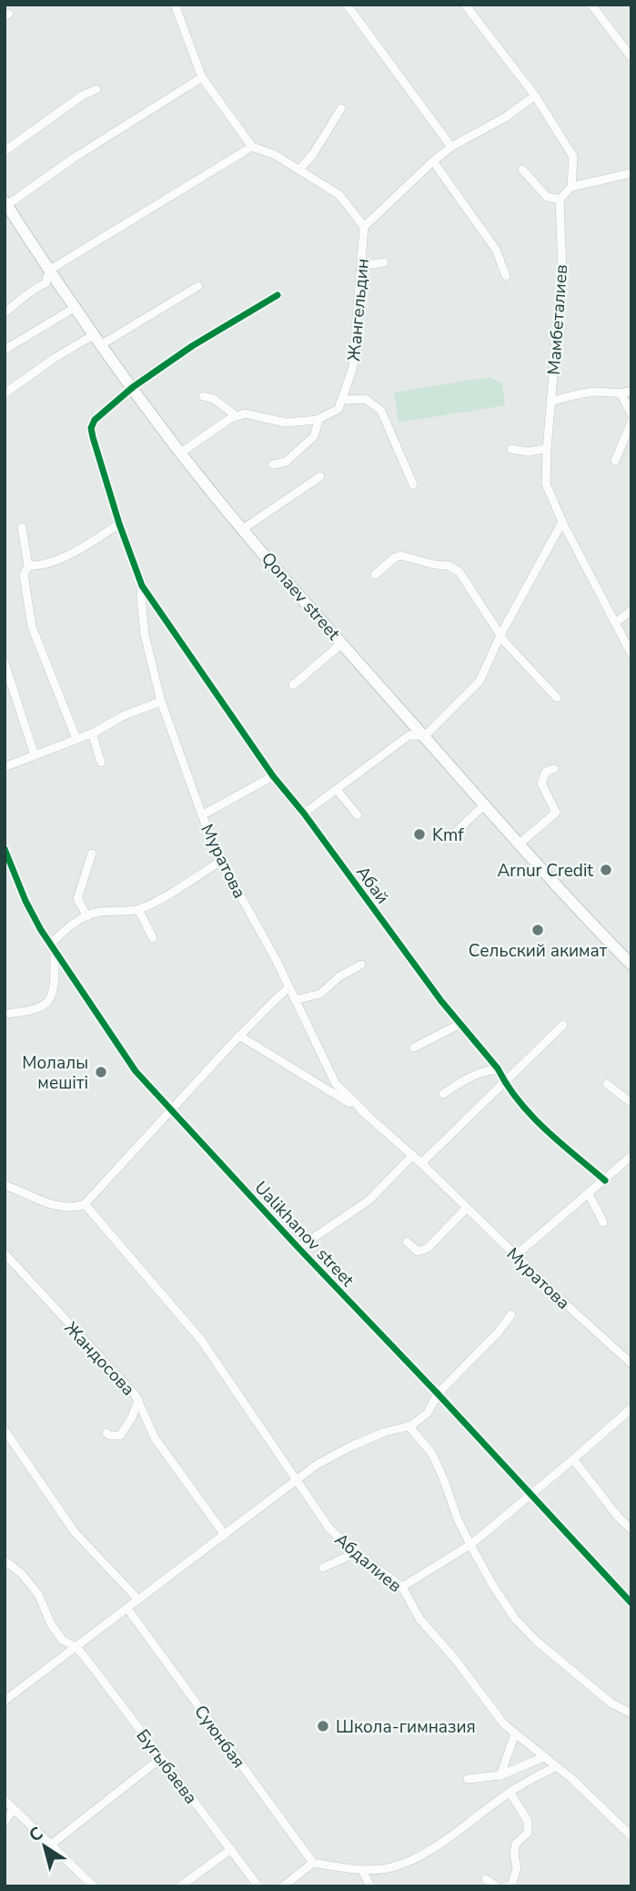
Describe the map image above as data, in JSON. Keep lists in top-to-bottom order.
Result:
{
  "streets": {
    "main road": ["Qonaev street"],
    "street": [
      "Жангельдин",
      "Мамбеталиев",
      "Муратова",
      "Абай",
      "Ualikhanov street",
      "Жандосова",
      "Абдалиев",
      "Суюнбая",
      "Бугыбаева"
    ]
  },
  "crossings": [
    ["Муратова", "Абай"]
  ],
  "places": [
    "Kmf",
    "Arnur Credit",
    "Сельский акимат",
    "Молалы мешіті",
    "Школа-гимназия"
  ],
  "north": "top left"
}
